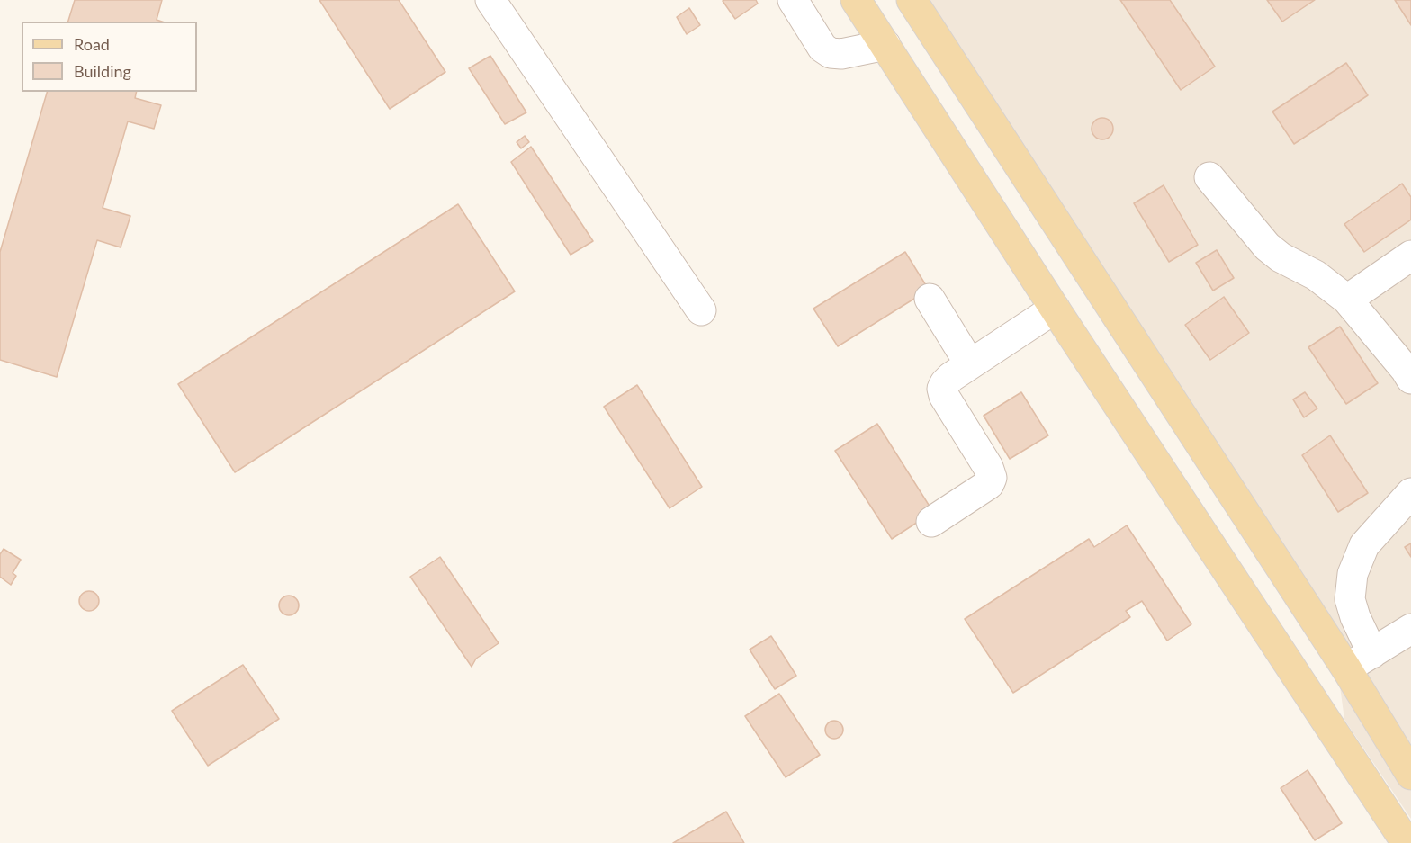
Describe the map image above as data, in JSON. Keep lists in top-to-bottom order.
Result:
{
  "legend": ["Road", "Building"]
}
